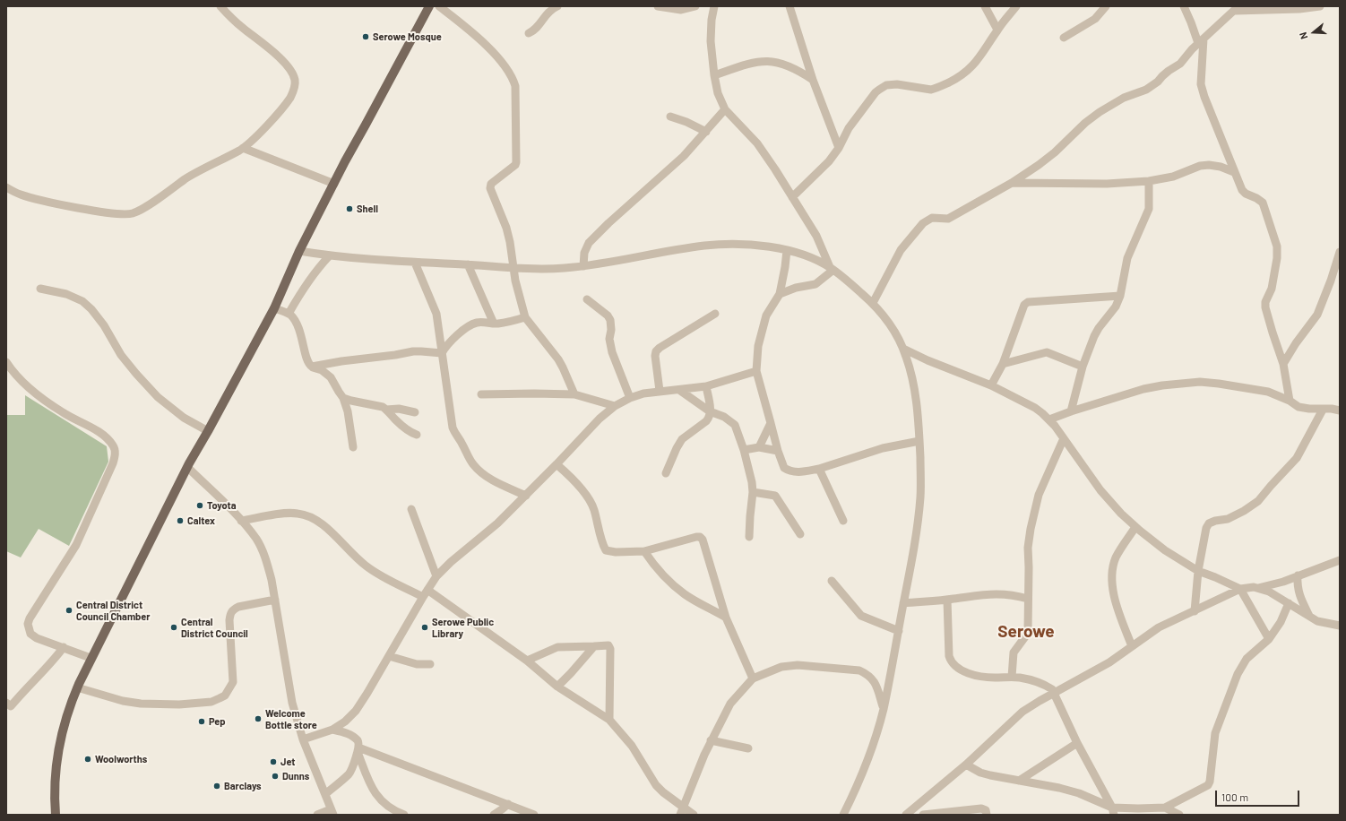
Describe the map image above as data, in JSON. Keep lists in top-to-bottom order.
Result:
{
  "districts": ["Serowe"],
  "places": [
    "Serowe Mosque",
    "Shell",
    "Toyota",
    "Caltex",
    "Central District Council Chamber",
    "Central District Council",
    "Serowe Public Library",
    "Welcome Bottle store",
    "Pep",
    "Woolworths",
    "Jet",
    "Dunns",
    "Barclays"
  ],
  "scale_bar": "100 m",
  "north": "left"
}
